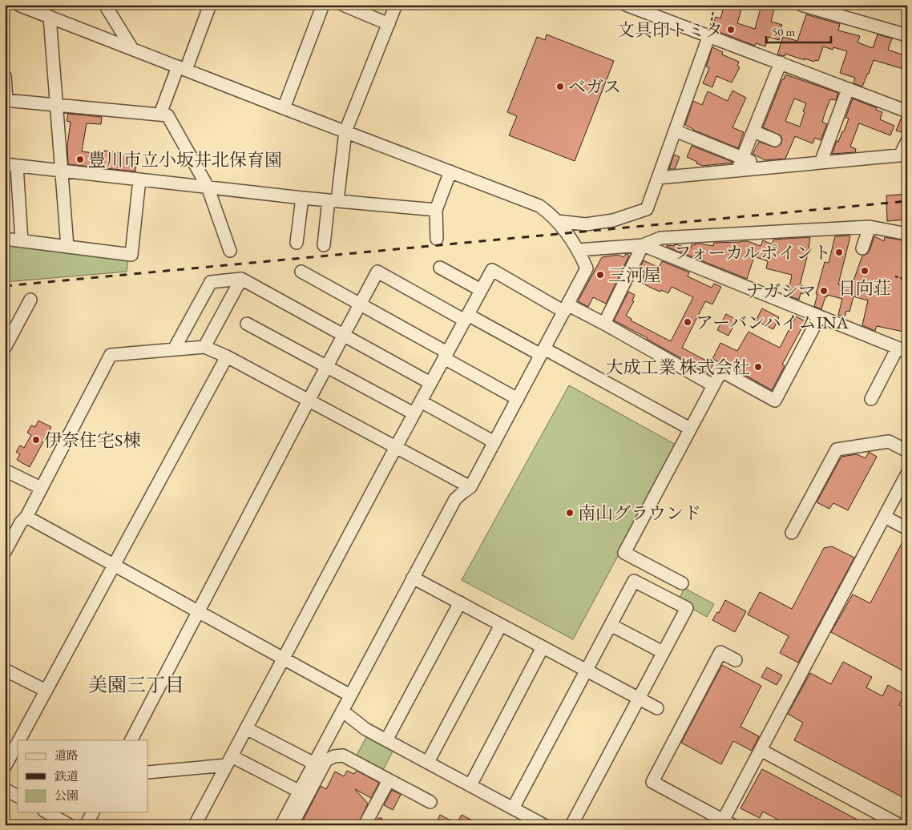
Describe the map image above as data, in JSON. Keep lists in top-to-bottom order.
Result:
{
  "districts": ["美園三丁目"],
  "places": [
    "文具印トミタ",
    "ベガス",
    "豊川市立小坂井北保育園",
    "フォーカルポイント",
    "日向荘",
    "三河屋",
    "ナガシマ",
    "アーバンハイムINA",
    "大成工業 株式会社",
    "伊奈住宅S棟",
    "南山グラウンド"
  ],
  "legend": ["道路", "鉄道", "公園"],
  "scale_bar": "50 m"
}
